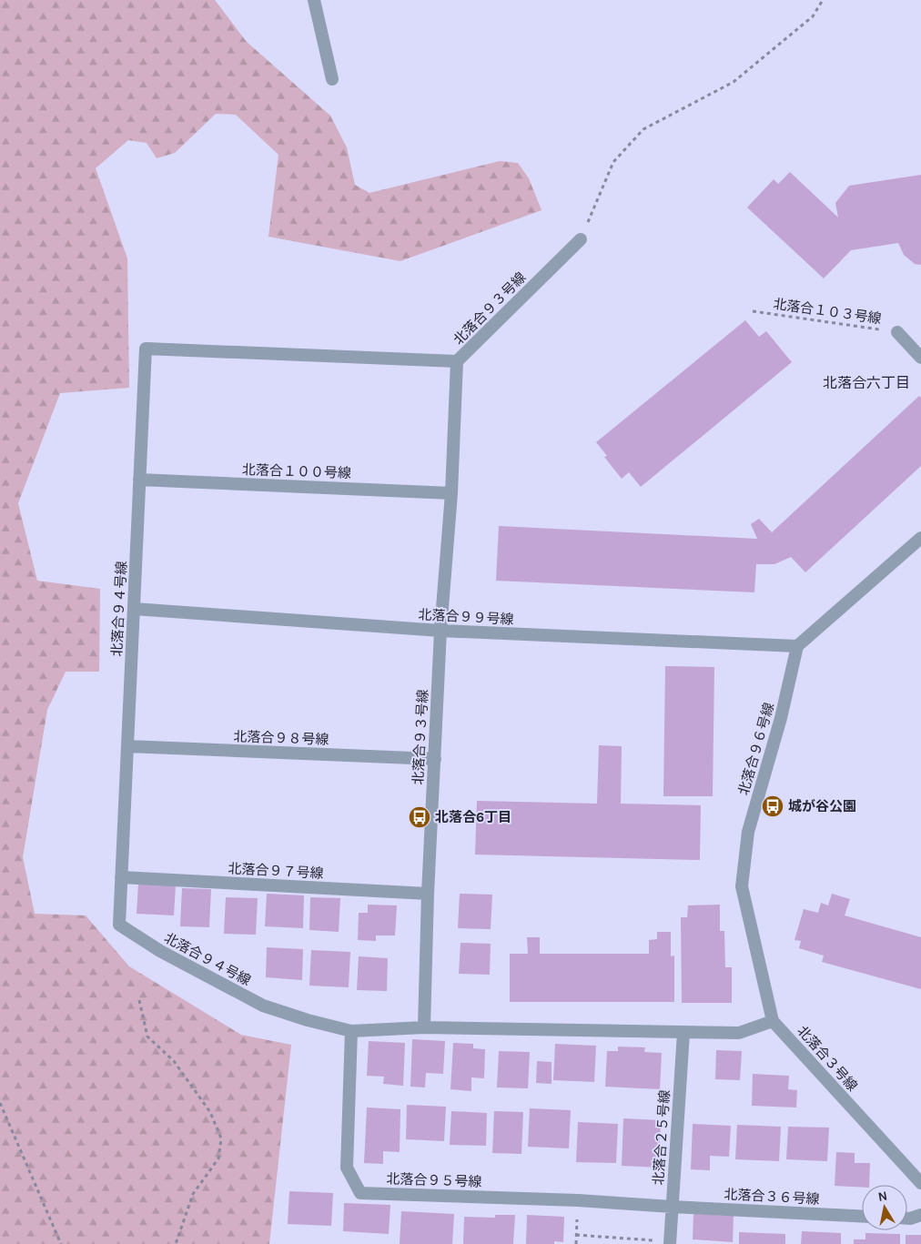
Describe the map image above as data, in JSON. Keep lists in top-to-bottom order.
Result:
{
  "streets": {
    "street": [
      "北落合９３号線",
      "北落合１００号線",
      "北落合９４号線",
      "北落合９９号線",
      "北落合９８号線",
      "北落合９６号線",
      "北落合９７号線",
      "北落合３号線",
      "北落合２５号線",
      "北落合９５号線",
      "北落合３６号線"
    ],
    "path": ["北落合１０３号線"]
  },
  "crossings": [
    ["北落合９３号線", "北落合１００号線"],
    ["北落合９３号線", "北落合９４号線"],
    ["北落合９３号線", "北落合９９号線"],
    ["北落合９３号線", "北落合９８号線"],
    ["北落合９３号線", "北落合９７号線"],
    ["北落合１００号線", "北落合９４号線"],
    ["北落合９４号線", "北落合９９号線"],
    ["北落合９４号線", "北落合９８号線"],
    ["北落合９４号線", "北落合９７号線"],
    ["北落合９４号線", "北落合９５号線"],
    ["北落合９９号線", "北落合９６号線"],
    ["北落合９６号線", "北落合３号線"],
    ["北落合２５号線", "北落合９５号線"],
    ["北落合２５号線", "北落合３６号線"],
    ["北落合９５号線", "北落合３６号線"]
  ],
  "districts": ["北落合六丁目"],
  "places": {
    "bus stop": ["城が谷公園", "北落合6丁目"]
  },
  "north": "top"
}
